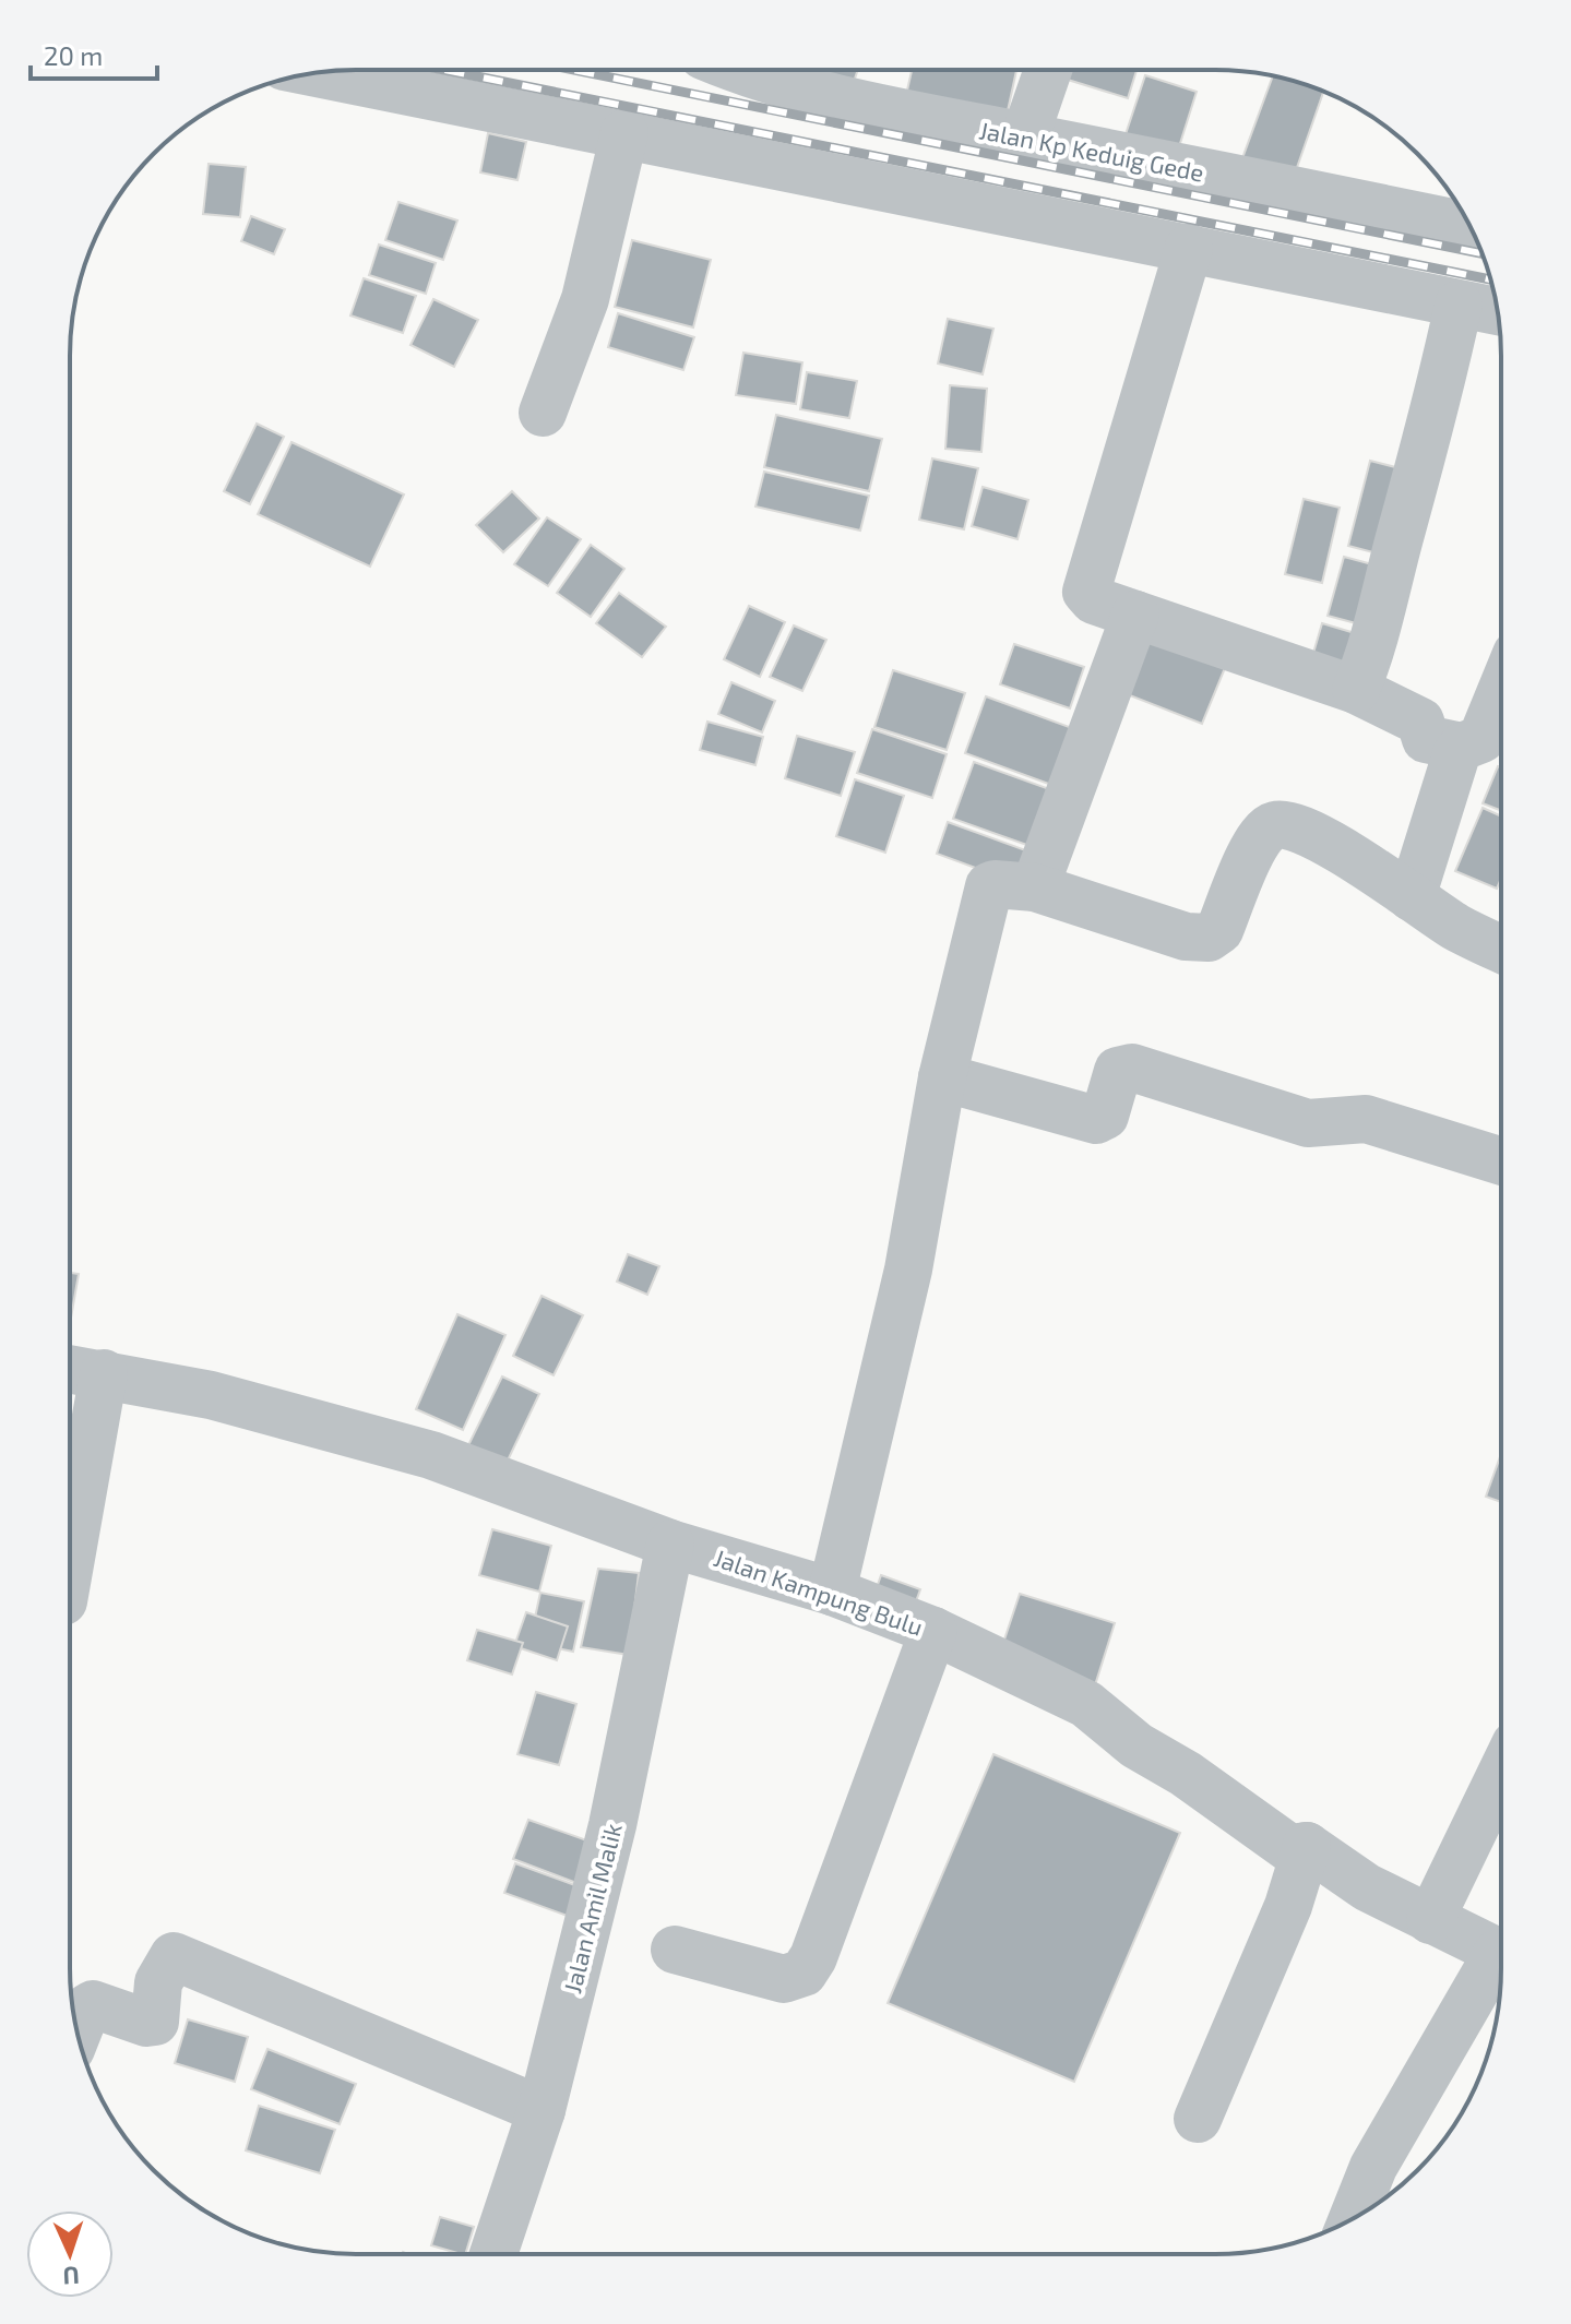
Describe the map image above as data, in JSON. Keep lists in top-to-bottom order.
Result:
{
  "streets": {
    "street": ["Jalan Kp Keduig Gede", "Jalan Kampung Bulu", "Jalan Amil Malik"]
  },
  "crossings": [
    ["Jalan Kampung Bulu", "Jalan Amil Malik"]
  ],
  "scale_bar": "20 m",
  "north": "bottom"
}
